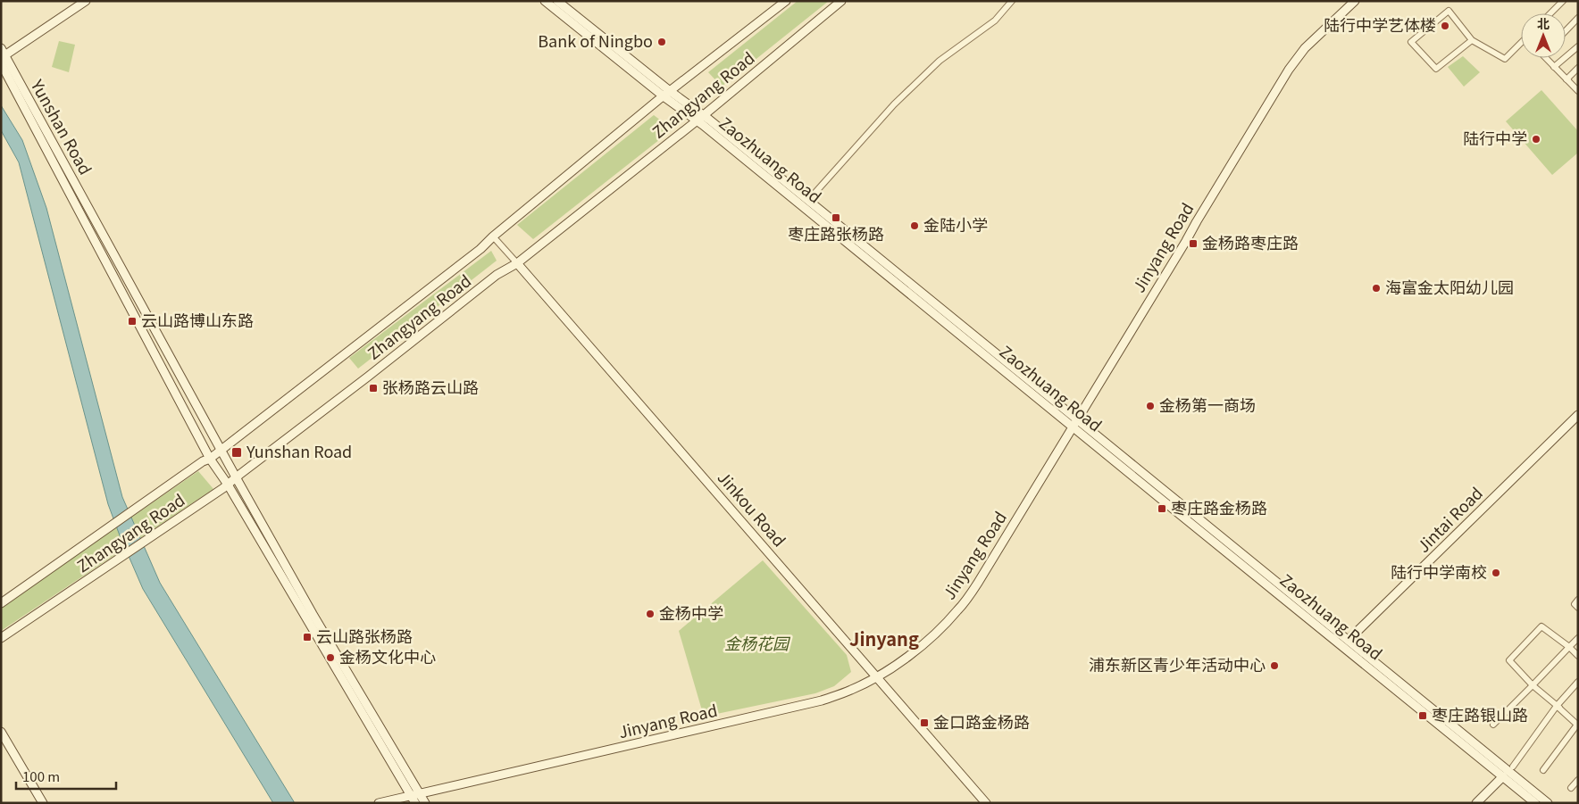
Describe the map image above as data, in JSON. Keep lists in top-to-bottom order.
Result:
{
  "streets": {
    "street": [
      "Zhangyang Road",
      "Yunshan Road",
      "Zaozhuang Road",
      "Jinyang Road",
      "Jinkou Road",
      "Jintai Road"
    ]
  },
  "crossings": [
    ["Zhangyang Road", "Yunshan Road"],
    ["Zhangyang Road", "Zaozhuang Road"],
    ["Zhangyang Road", "Jinkou Road"],
    ["Yunshan Road", "Jinyang Road"],
    ["Zaozhuang Road", "Jinyang Road"],
    ["Zaozhuang Road", "Jintai Road"],
    ["Jinyang Road", "Jinkou Road"]
  ],
  "districts": ["Jinyang"],
  "parks": ["金杨花园"],
  "places": {
    "other": [
      "陆行中学艺体楼",
      "Bank of Ningbo",
      "陆行中学",
      "金陆小学",
      "海富金太阳幼儿园",
      "金杨第一商场",
      "陆行中学南校",
      "金杨中学",
      "金杨文化中心",
      "浦东新区青少年活动中心"
    ],
    "transit": [
      "枣庄路张杨路",
      "金杨路枣庄路",
      "云山路博山东路",
      "张杨路云山路",
      "Yunshan Road",
      "枣庄路金杨路",
      "云山路张杨路",
      "枣庄路银山路",
      "金口路金杨路"
    ]
  },
  "scale_bar": "100 m",
  "north": "top"
}
